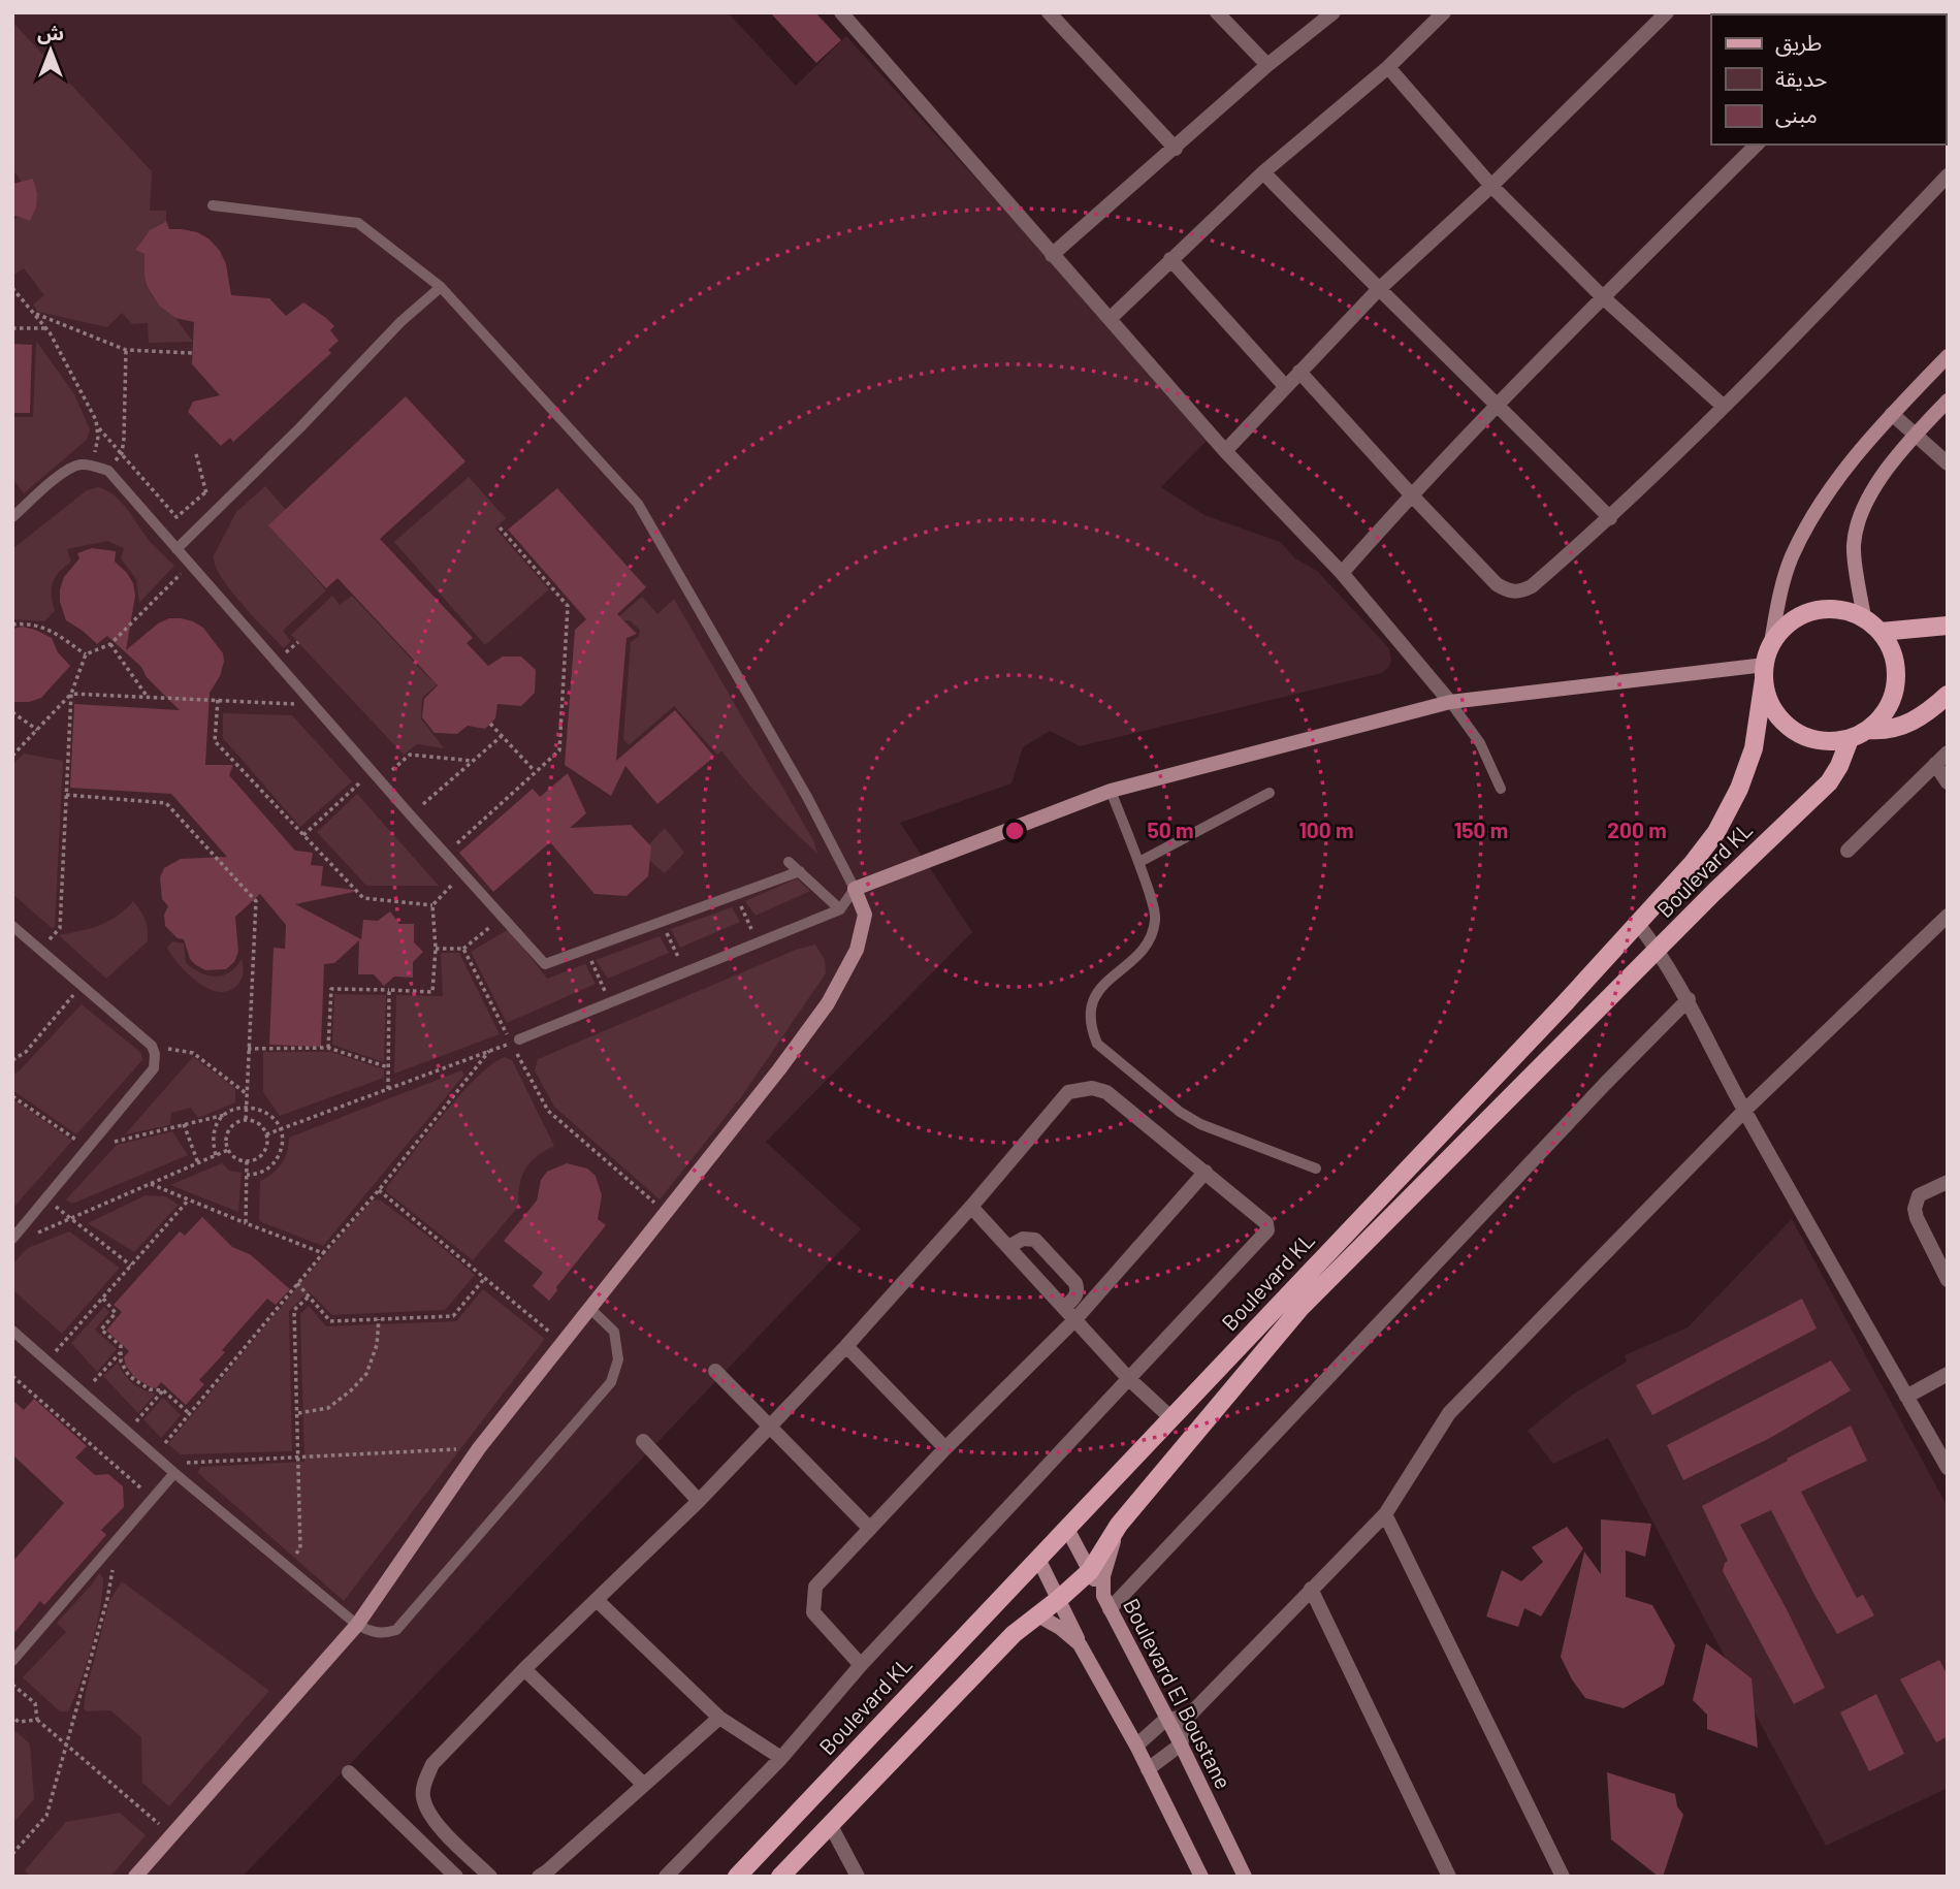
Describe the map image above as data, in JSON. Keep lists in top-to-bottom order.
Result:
{
  "streets": {
    "main road": ["Boulevard KL"],
    "street": ["Boulevard El Boustane"]
  },
  "crossings": [
    ["Boulevard KL", "Boulevard El Boustane"]
  ],
  "legend": ["طريق", "حديقة", "مبنى"],
  "north": "top",
  "rings": [
    "50 m",
    "100 m",
    "150 m",
    "200 m"
  ]
}
